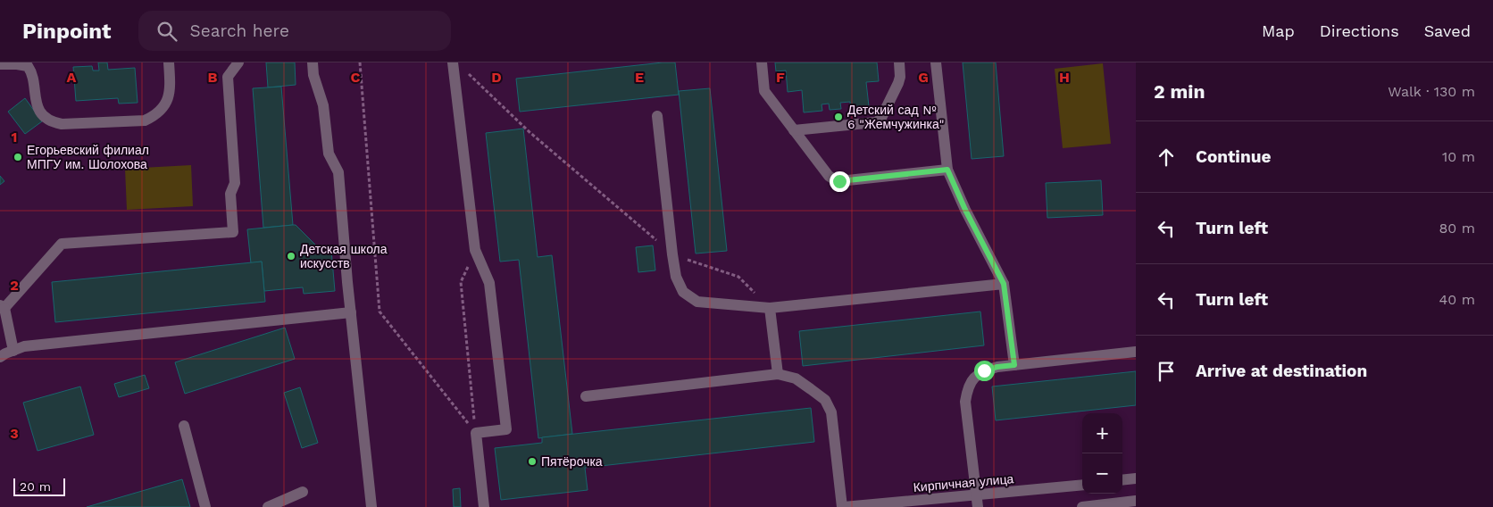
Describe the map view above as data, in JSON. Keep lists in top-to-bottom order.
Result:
{
  "streets": {
    "street": ["Кирпичная улица"]
  },
  "places": [
    "Детский сад № 6 \"Жемчужинка\"",
    "Егорьевский филиал МПГУ им. Шолохова",
    "Детская школа искусств",
    "Пятёрочка"
  ],
  "scale_bar": "20 m",
  "page": {
    "header": "Pinpoint",
    "search": "Search here",
    "nav": ["Map", "Directions", "Saved"],
    "heading": ["2 min", "Walk · 130 m"],
    "list": [
      ["Continue", "10 m"],
      ["Turn left", "80 m"],
      ["Turn left", "40 m"],
      "Arrive at destination"
    ],
    "map_buttons": ["+", "−"],
    "scale": "20 m"
  },
  "grid": {
    "columns": [
      "A",
      "B",
      "C",
      "D",
      "E",
      "F",
      "G",
      "H"
    ],
    "rows": ["1", "2", "3"]
  }
}
